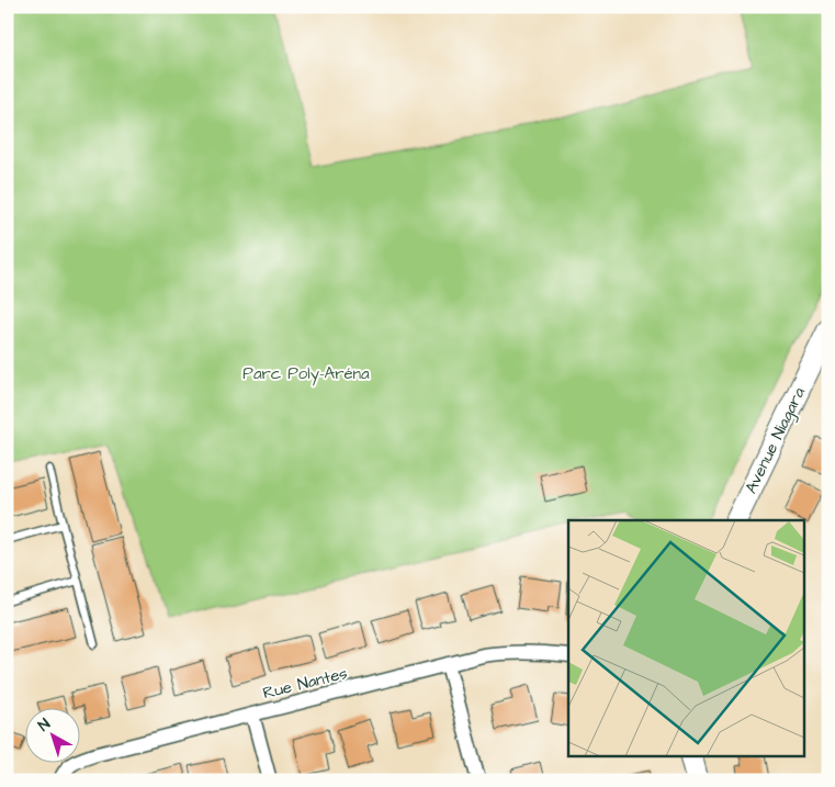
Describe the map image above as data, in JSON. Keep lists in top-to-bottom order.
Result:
{
  "streets": {
    "street": ["Avenue Niagara", "Rue Nantes"]
  },
  "parks": ["Parc Poly-Aréna"],
  "north": "top left"
}
